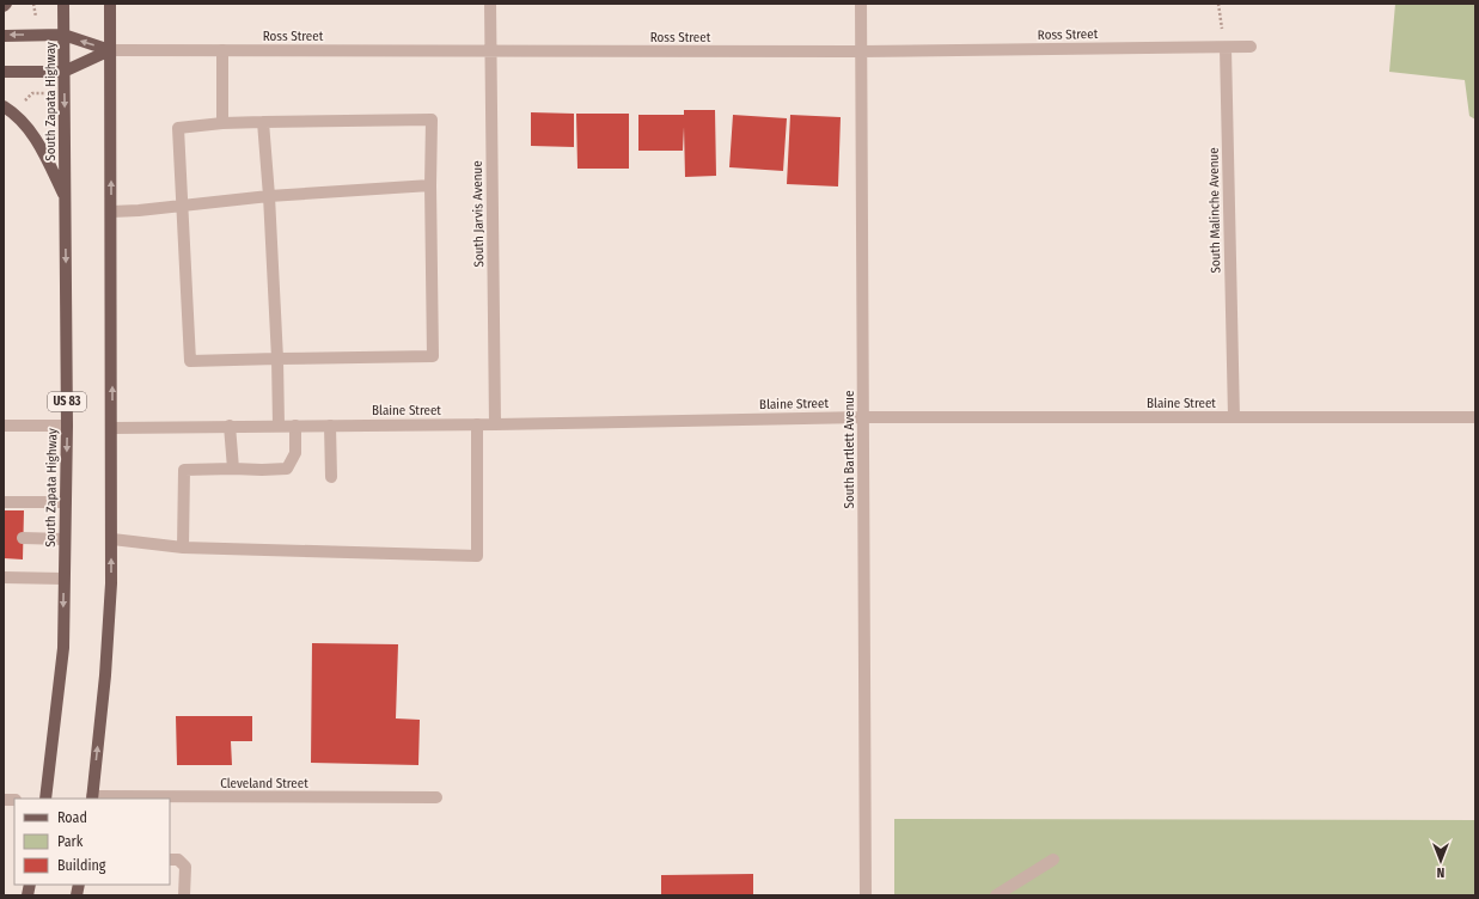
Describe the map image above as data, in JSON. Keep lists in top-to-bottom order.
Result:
{
  "streets": {
    "main road": ["South Zapata Highway", "US 83"],
    "street": [
      "Ross Street",
      "South Malinche Avenue",
      "South Jarvis Avenue",
      "Blaine Street",
      "South Bartlett Avenue",
      "Cleveland Street"
    ]
  },
  "crossings": [
    ["Ross Street", "South Malinche Avenue"],
    ["Ross Street", "South Jarvis Avenue"],
    ["Ross Street", "South Bartlett Avenue"],
    ["South Malinche Avenue", "Blaine Street"],
    ["South Jarvis Avenue", "Blaine Street"],
    ["Blaine Street", "South Bartlett Avenue"]
  ],
  "legend": ["Road", "Park", "Building"],
  "north": "bottom"
}
